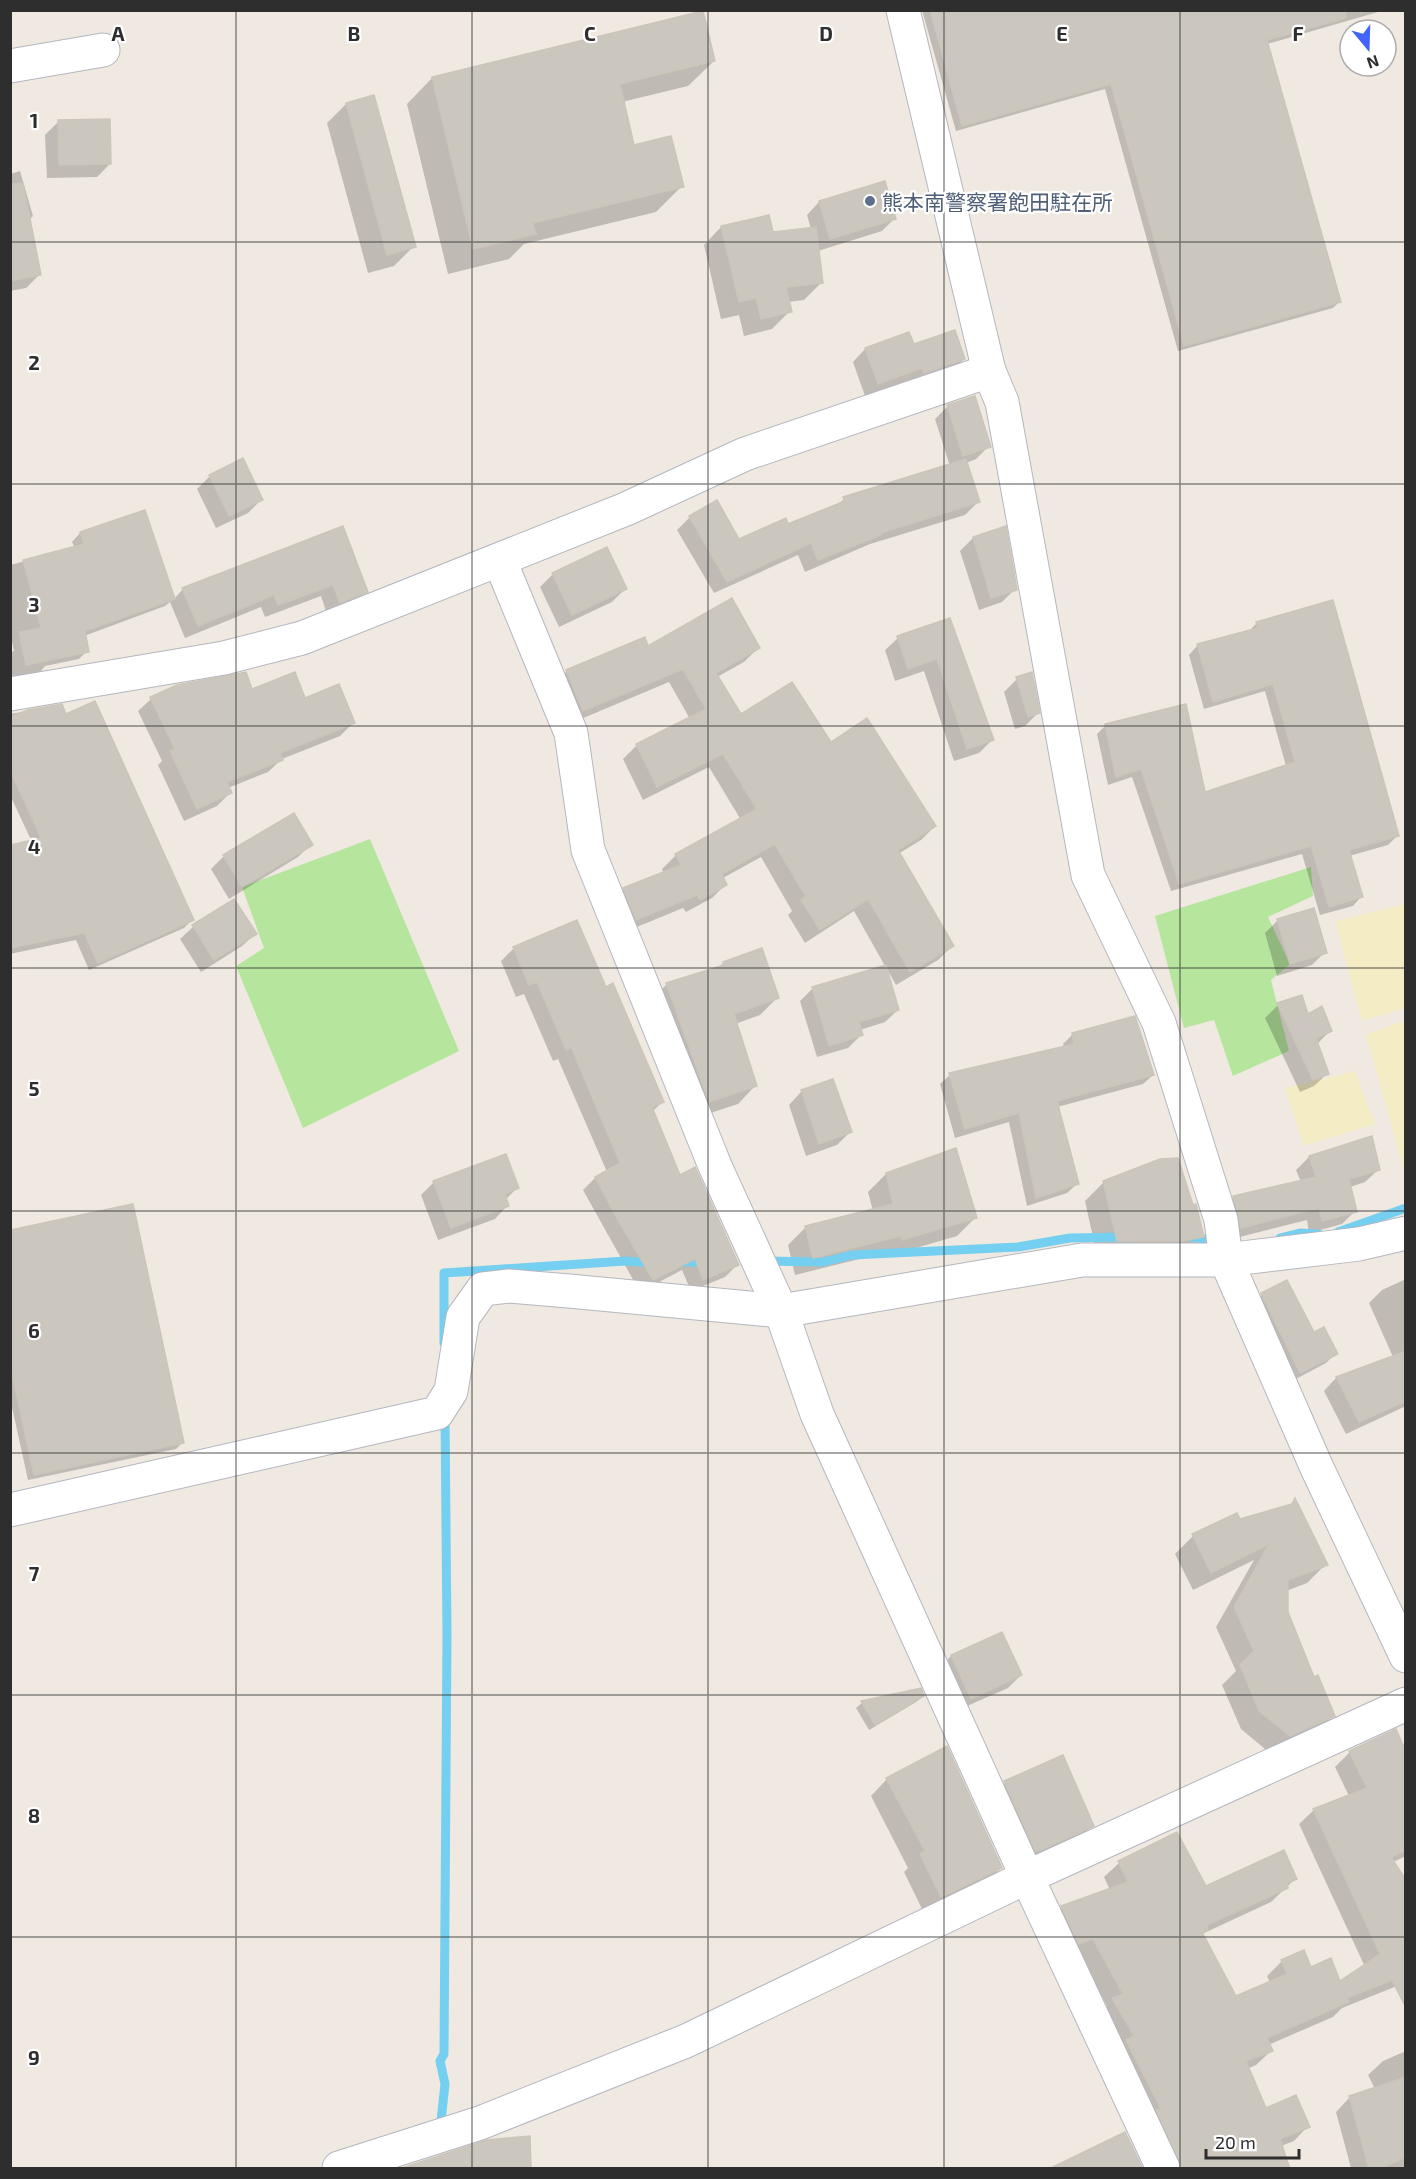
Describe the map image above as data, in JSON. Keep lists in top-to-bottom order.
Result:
{
  "places": ["熊本南警察署飽田駐在所"],
  "scale_bar": "20 m",
  "north": "bottom",
  "grid": {
    "columns": [
      "A",
      "B",
      "C",
      "D",
      "E",
      "F"
    ],
    "rows": [
      "1",
      "2",
      "3",
      "4",
      "5",
      "6",
      "7",
      "8",
      "9"
    ]
  }
}
